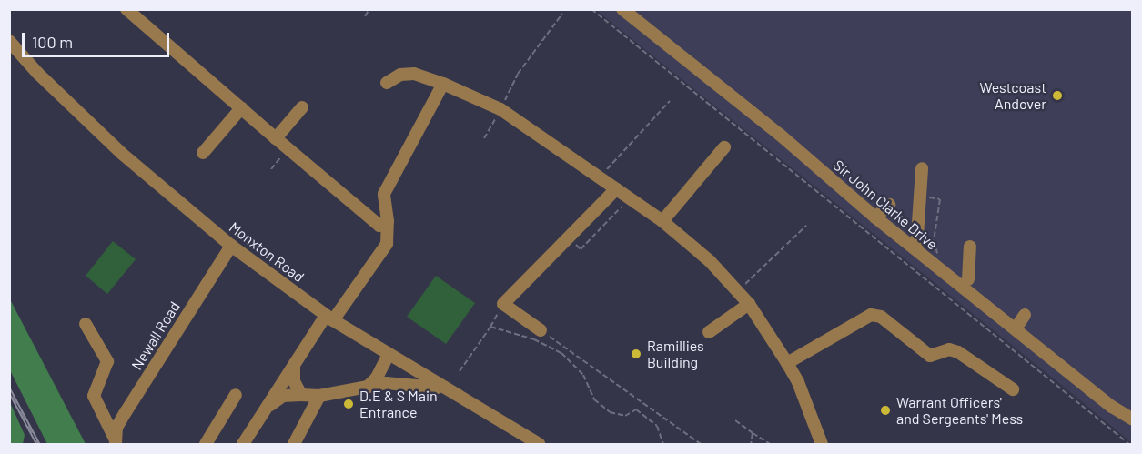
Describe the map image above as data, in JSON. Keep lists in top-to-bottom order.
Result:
{
  "streets": {
    "street": ["Sir John Clarke Drive", "Monxton Road", "Newall Road"]
  },
  "crossings": [
    ["Monxton Road", "Newall Road"]
  ],
  "places": [
    "Westcoast Andover",
    "Ramillies Building",
    "D.E & S Main Entrance",
    "Warrant Officers' and Sergeants' Mess"
  ],
  "scale_bar": "100 m"
}
